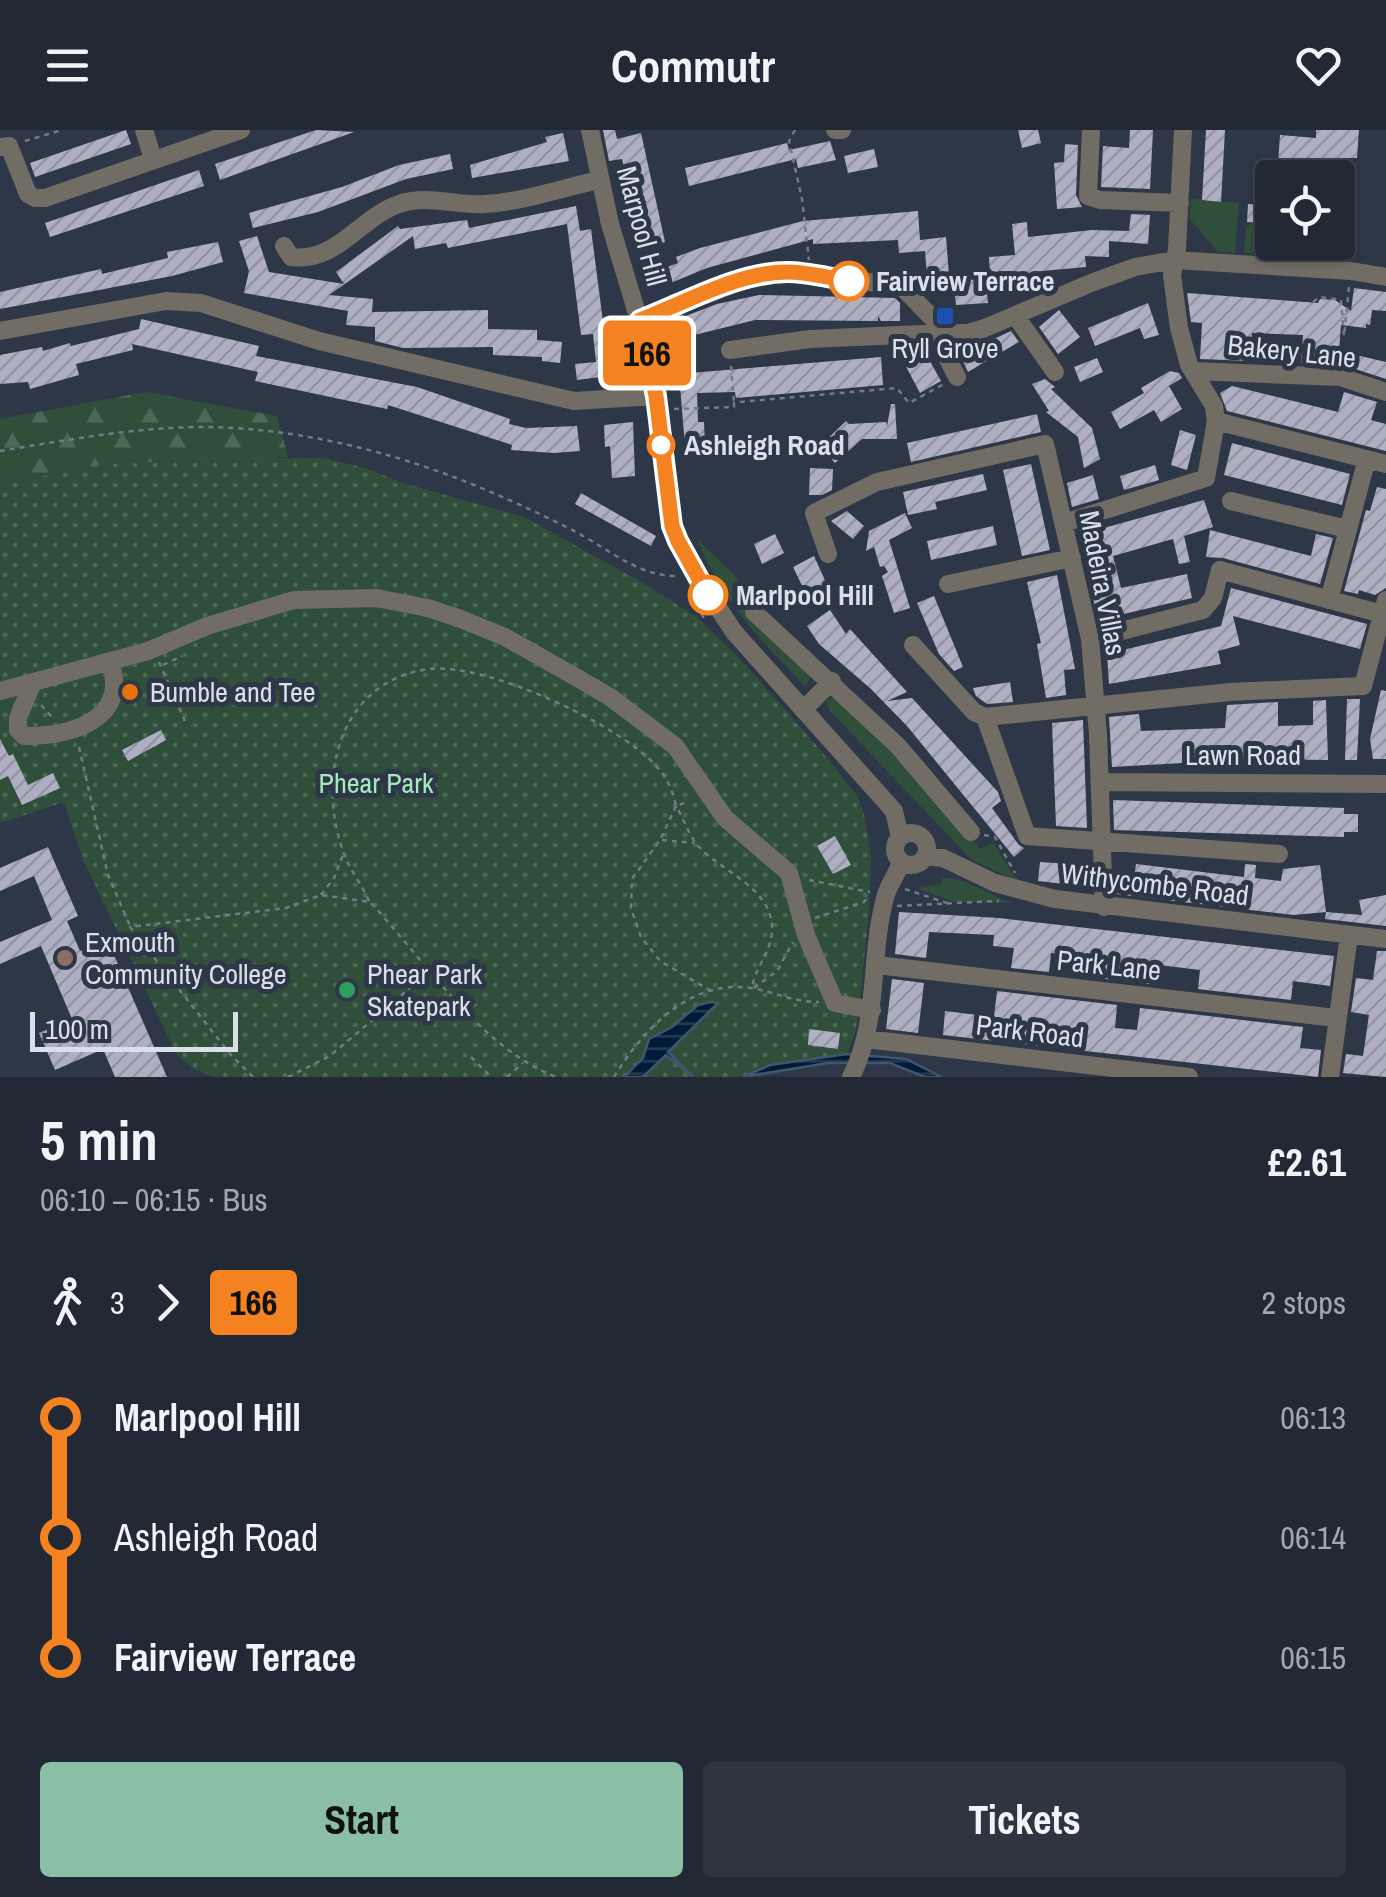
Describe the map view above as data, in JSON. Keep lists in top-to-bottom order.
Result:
{
  "streets": {
    "street": [
      "Marpool Hill",
      "Bakery Lane",
      "Madeira Villas",
      "Lawn Road",
      "Withycombe Road",
      "Park Lane",
      "Park Road"
    ]
  },
  "crossings": [
    ["Marpool Hill", "Withycombe Road"],
    ["Madeira Villas", "Lawn Road"],
    ["Madeira Villas", "Withycombe Road"]
  ],
  "parks": ["Phear Park"],
  "places": {
    "other": [
      "Fairview Terrace",
      "Ashleigh Road",
      "Marlpool Hill",
      "Bumble and Tee",
      "Exmouth Community College",
      "Phear Park Skatepark"
    ],
    "transit": ["Ryll Grove"]
  },
  "lines": ["bus line 166"],
  "scale_bar": "100 m",
  "page": {
    "header": "Commutr",
    "on_map": "166",
    "scale": "100 m",
    "heading": ["5 min", "06:10 – 06:15 · Bus", "£2.61"],
    "legs": ["3", "166", "2 stops"],
    "list": [
      {
        "name": "Marlpool Hill",
        "value": "06:13"
      },
      {
        "name": "Ashleigh Road",
        "value": "06:14"
      },
      {
        "name": "Fairview Terrace",
        "value": "06:15"
      }
    ],
    "buttons": ["Start", "Tickets"]
  }
}
